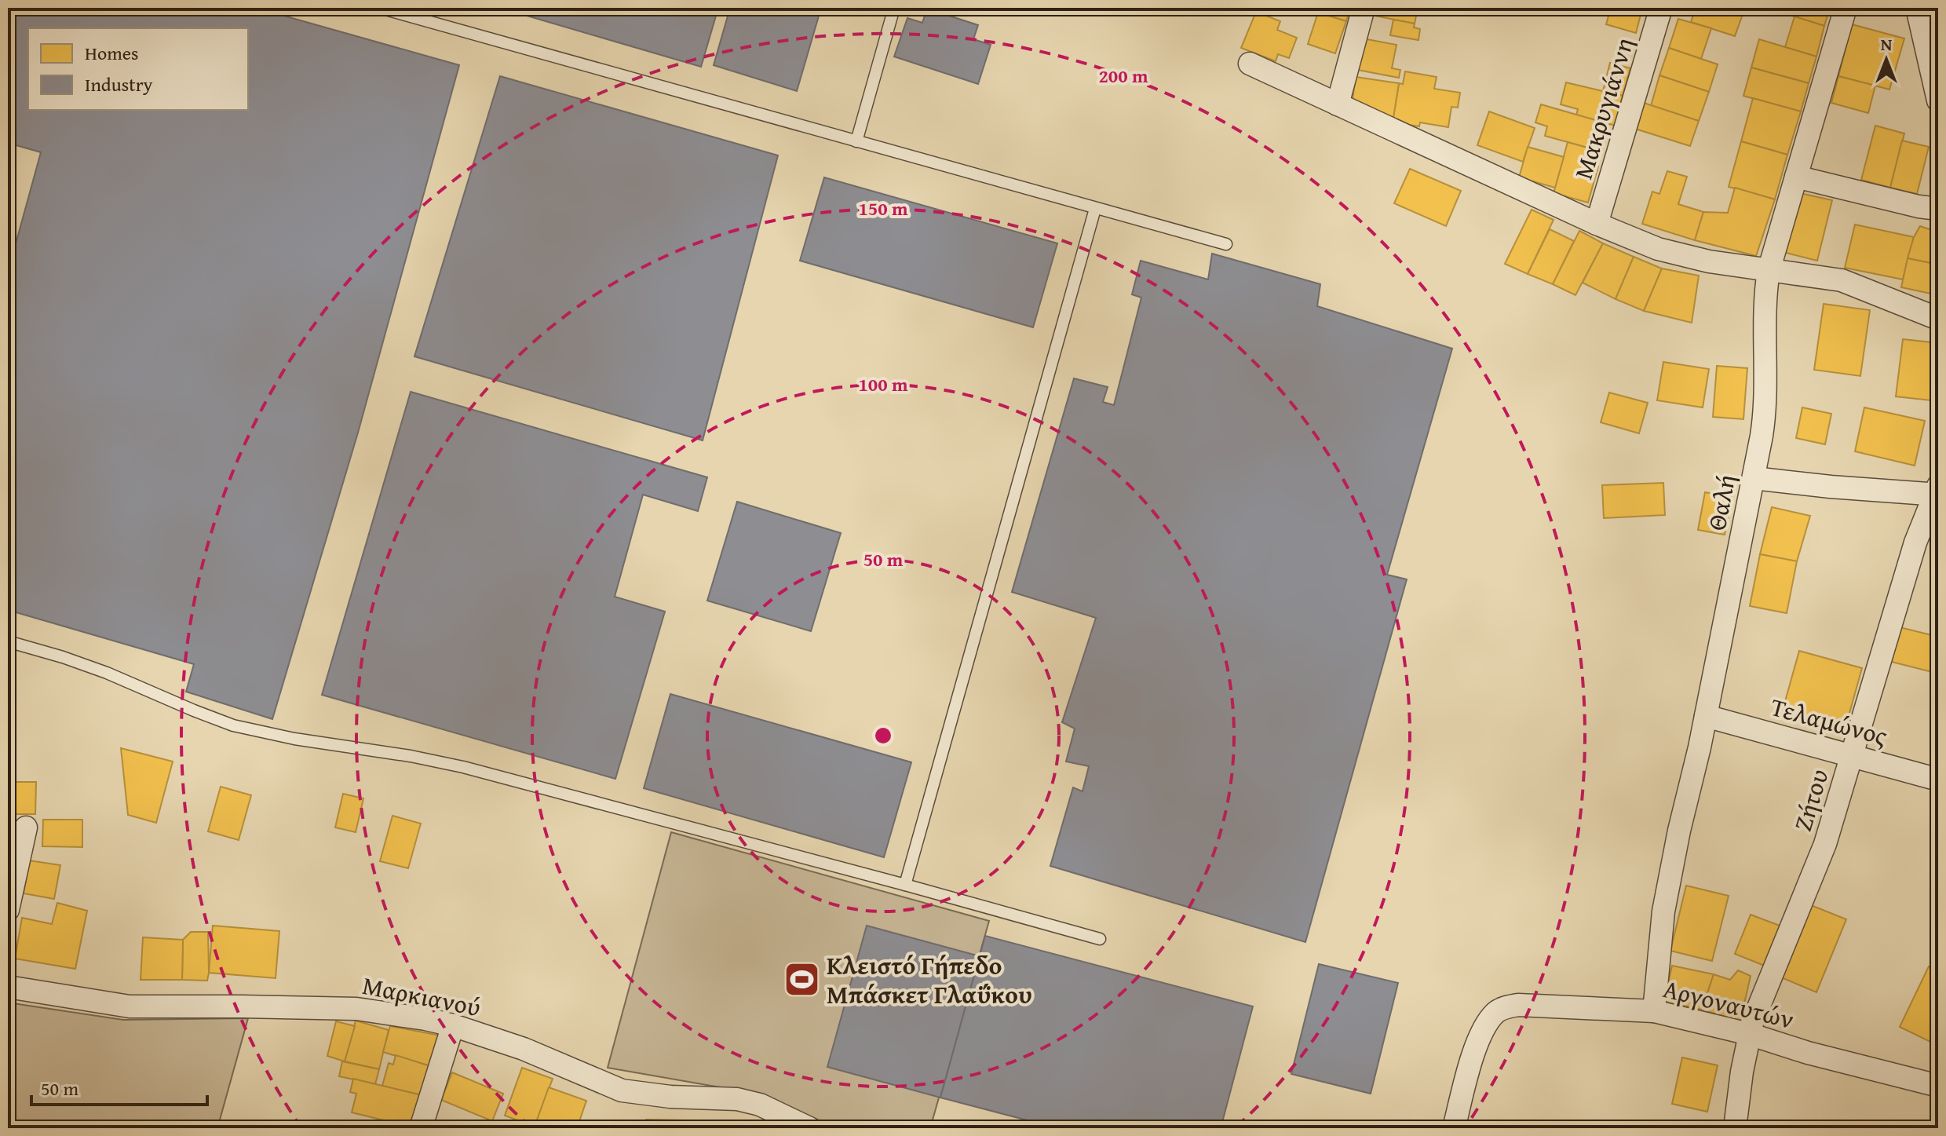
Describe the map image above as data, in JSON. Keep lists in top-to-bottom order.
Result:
{
  "streets": {
    "street": [
      "Μακρυγιάννη",
      "Θαλή",
      "Τελαμώνος",
      "Ζήτου",
      "Μαρκιανού",
      "Αργοναυτών"
    ]
  },
  "crossings": [
    ["Θαλή", "Τελαμώνος"],
    ["Θαλή", "Αργοναυτών"],
    ["Τελαμώνος", "Ζήτου"],
    ["Ζήτου", "Αργοναυτών"]
  ],
  "places": {
    "sports": ["Κλειστό Γήπεδο Μπάσκετ Γλαΰκου"]
  },
  "legend": ["Homes", "Industry"],
  "scale_bar": "50 m",
  "north": "top",
  "rings": [
    "200 m",
    "150 m",
    "100 m",
    "50 m"
  ]
}
